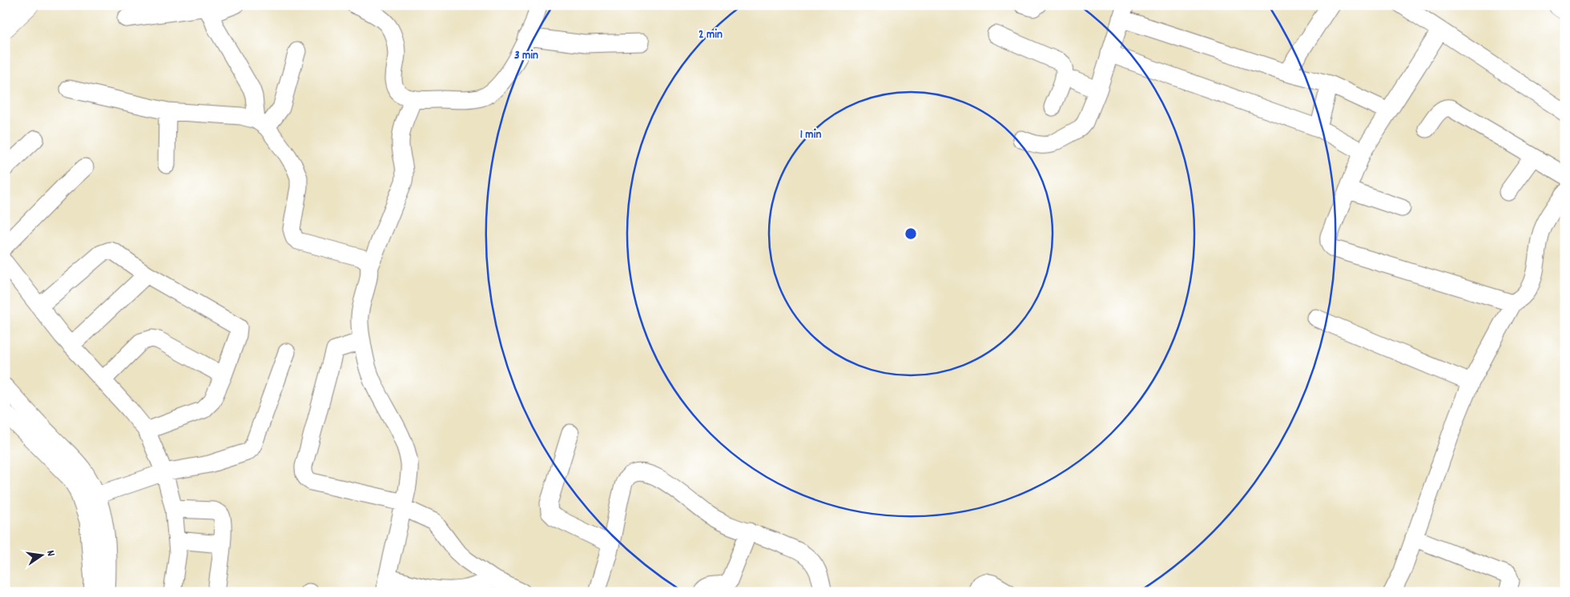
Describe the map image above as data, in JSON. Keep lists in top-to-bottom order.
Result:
{
  "north": "right",
  "rings": ["2 min", "3 min", "1 min"]
}
